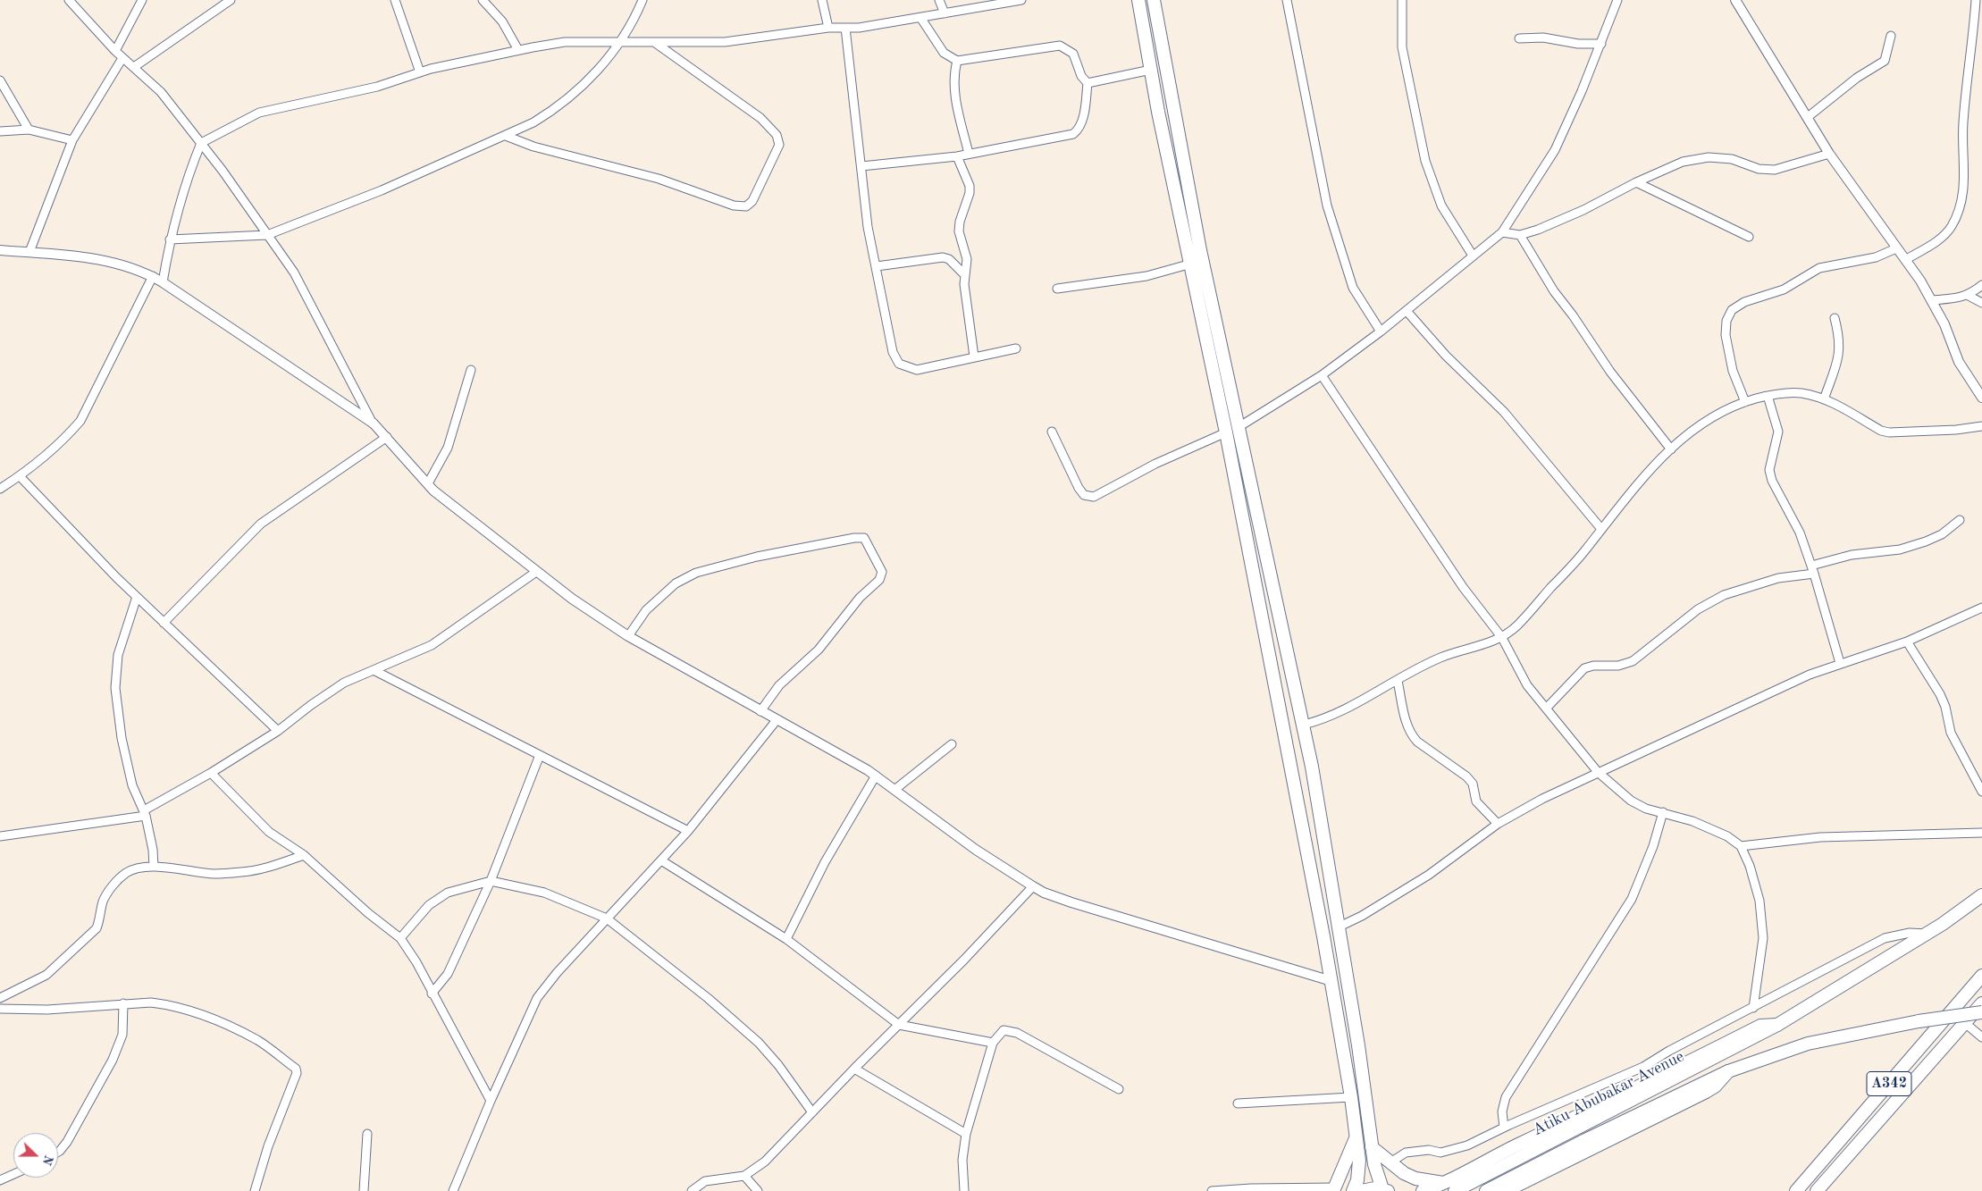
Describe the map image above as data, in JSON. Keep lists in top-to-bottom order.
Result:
{
  "streets": {
    "main road": ["A342", "Atiku Abubakar Avenue"]
  },
  "north": "right"
}
